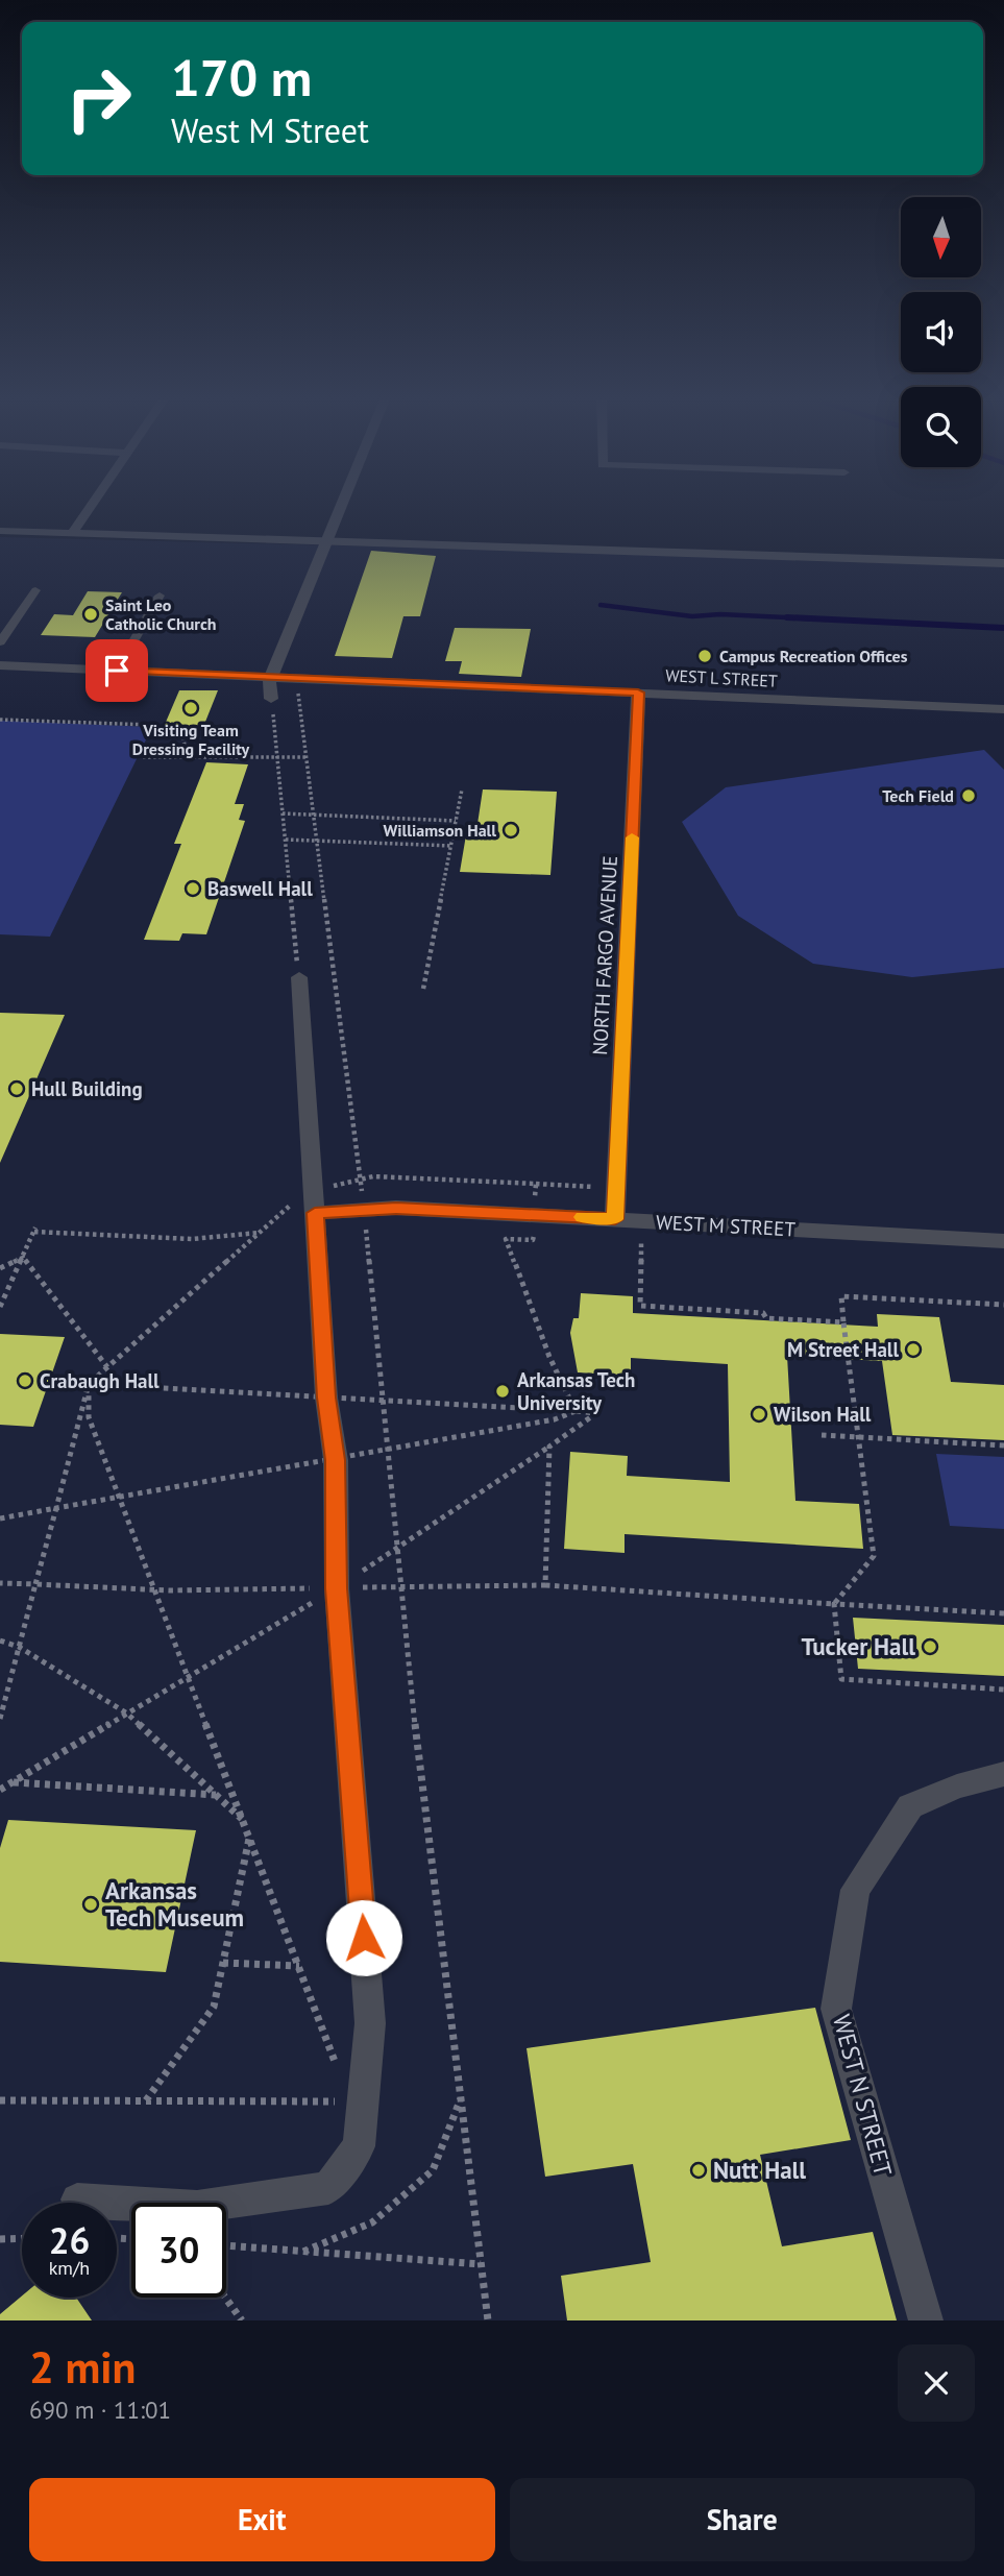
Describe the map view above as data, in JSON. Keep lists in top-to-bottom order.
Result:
{
  "streets": {
    "street": [
      "WEST L STREET",
      "NORTH FARGO AVENUE",
      "WEST M STREET",
      "WEST N STREET"
    ]
  },
  "crossings": [
    ["WEST L STREET", "NORTH FARGO AVENUE"],
    ["NORTH FARGO AVENUE", "WEST M STREET"]
  ],
  "places": [
    "Saint Leo Catholic Church",
    "Campus Recreation Offices",
    "Visiting Team Dressing Facility",
    "Tech Field",
    "Williamson Hall",
    "Baswell Hall",
    "Hull Building",
    "M Street Hall",
    "Crabaugh Hall",
    "Arkansas Tech University",
    "Wilson Hall",
    "Tucker Hall",
    "Arkansas Tech Museum",
    "Nutt Hall"
  ],
  "north": "bottom",
  "page": {
    "turn": ["170 m", "West M Street"],
    "speed": "26 km/h",
    "limit": "30",
    "heading": ["2 min", "690 m · 11:01"],
    "buttons": ["Exit", "Share"]
  }
}
